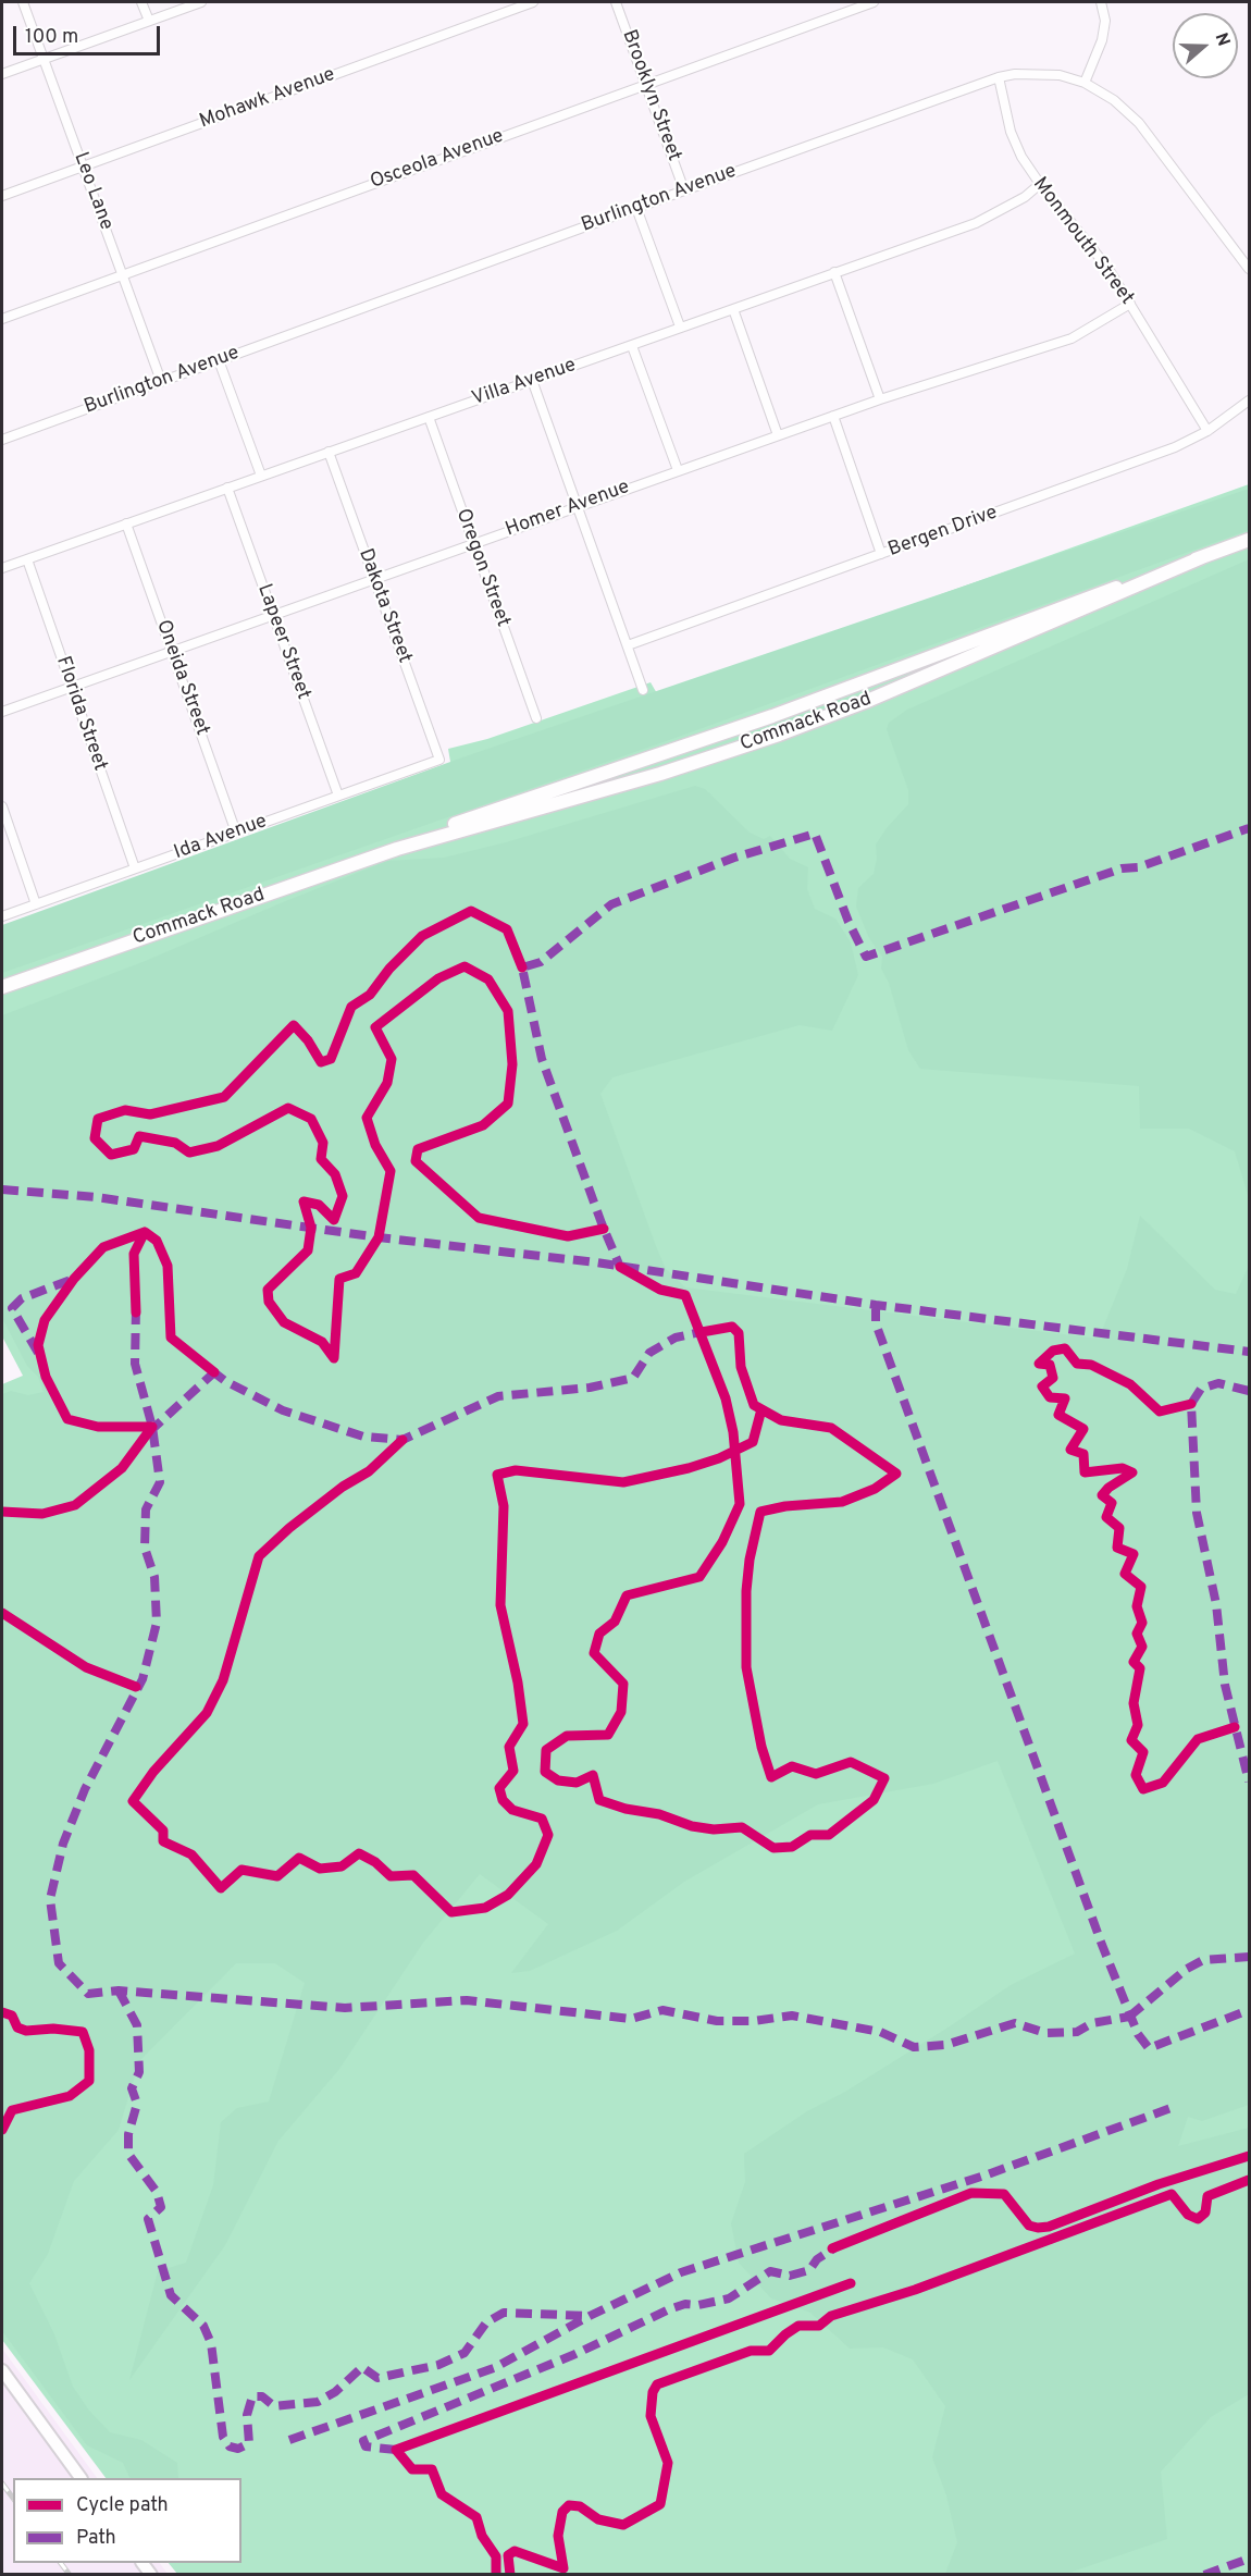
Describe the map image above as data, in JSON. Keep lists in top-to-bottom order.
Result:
{
  "streets": {
    "main road": ["Commack Road"],
    "street": [
      "Brooklyn Street",
      "Mohawk Avenue",
      "Osceola Avenue",
      "Leo Lane",
      "Burlington Avenue",
      "Monmouth Street",
      "Villa Avenue",
      "Homer Avenue",
      "Bergen Drive",
      "Oregon Street",
      "Dakota Street",
      "Lapeer Street",
      "Oneida Street",
      "Florida Street",
      "Ida Avenue"
    ]
  },
  "crossings": [
    ["Brooklyn Street", "Osceola Avenue"],
    ["Brooklyn Street", "Burlington Avenue"],
    ["Mohawk Avenue", "Leo Lane"],
    ["Osceola Avenue", "Leo Lane"],
    ["Leo Lane", "Burlington Avenue"],
    ["Burlington Avenue", "Monmouth Street"],
    ["Monmouth Street", "Villa Avenue"],
    ["Monmouth Street", "Homer Avenue"],
    ["Monmouth Street", "Bergen Drive"],
    ["Villa Avenue", "Oregon Street"],
    ["Villa Avenue", "Dakota Street"],
    ["Villa Avenue", "Lapeer Street"],
    ["Villa Avenue", "Oneida Street"],
    ["Villa Avenue", "Florida Street"],
    ["Homer Avenue", "Oregon Street"],
    ["Homer Avenue", "Dakota Street"],
    ["Homer Avenue", "Lapeer Street"],
    ["Homer Avenue", "Oneida Street"],
    ["Homer Avenue", "Florida Street"],
    ["Dakota Street", "Ida Avenue"],
    ["Lapeer Street", "Ida Avenue"],
    ["Oneida Street", "Ida Avenue"],
    ["Florida Street", "Ida Avenue"]
  ],
  "legend": ["Cycle path", "Path"],
  "scale_bar": "100 m",
  "north": "right"
}
